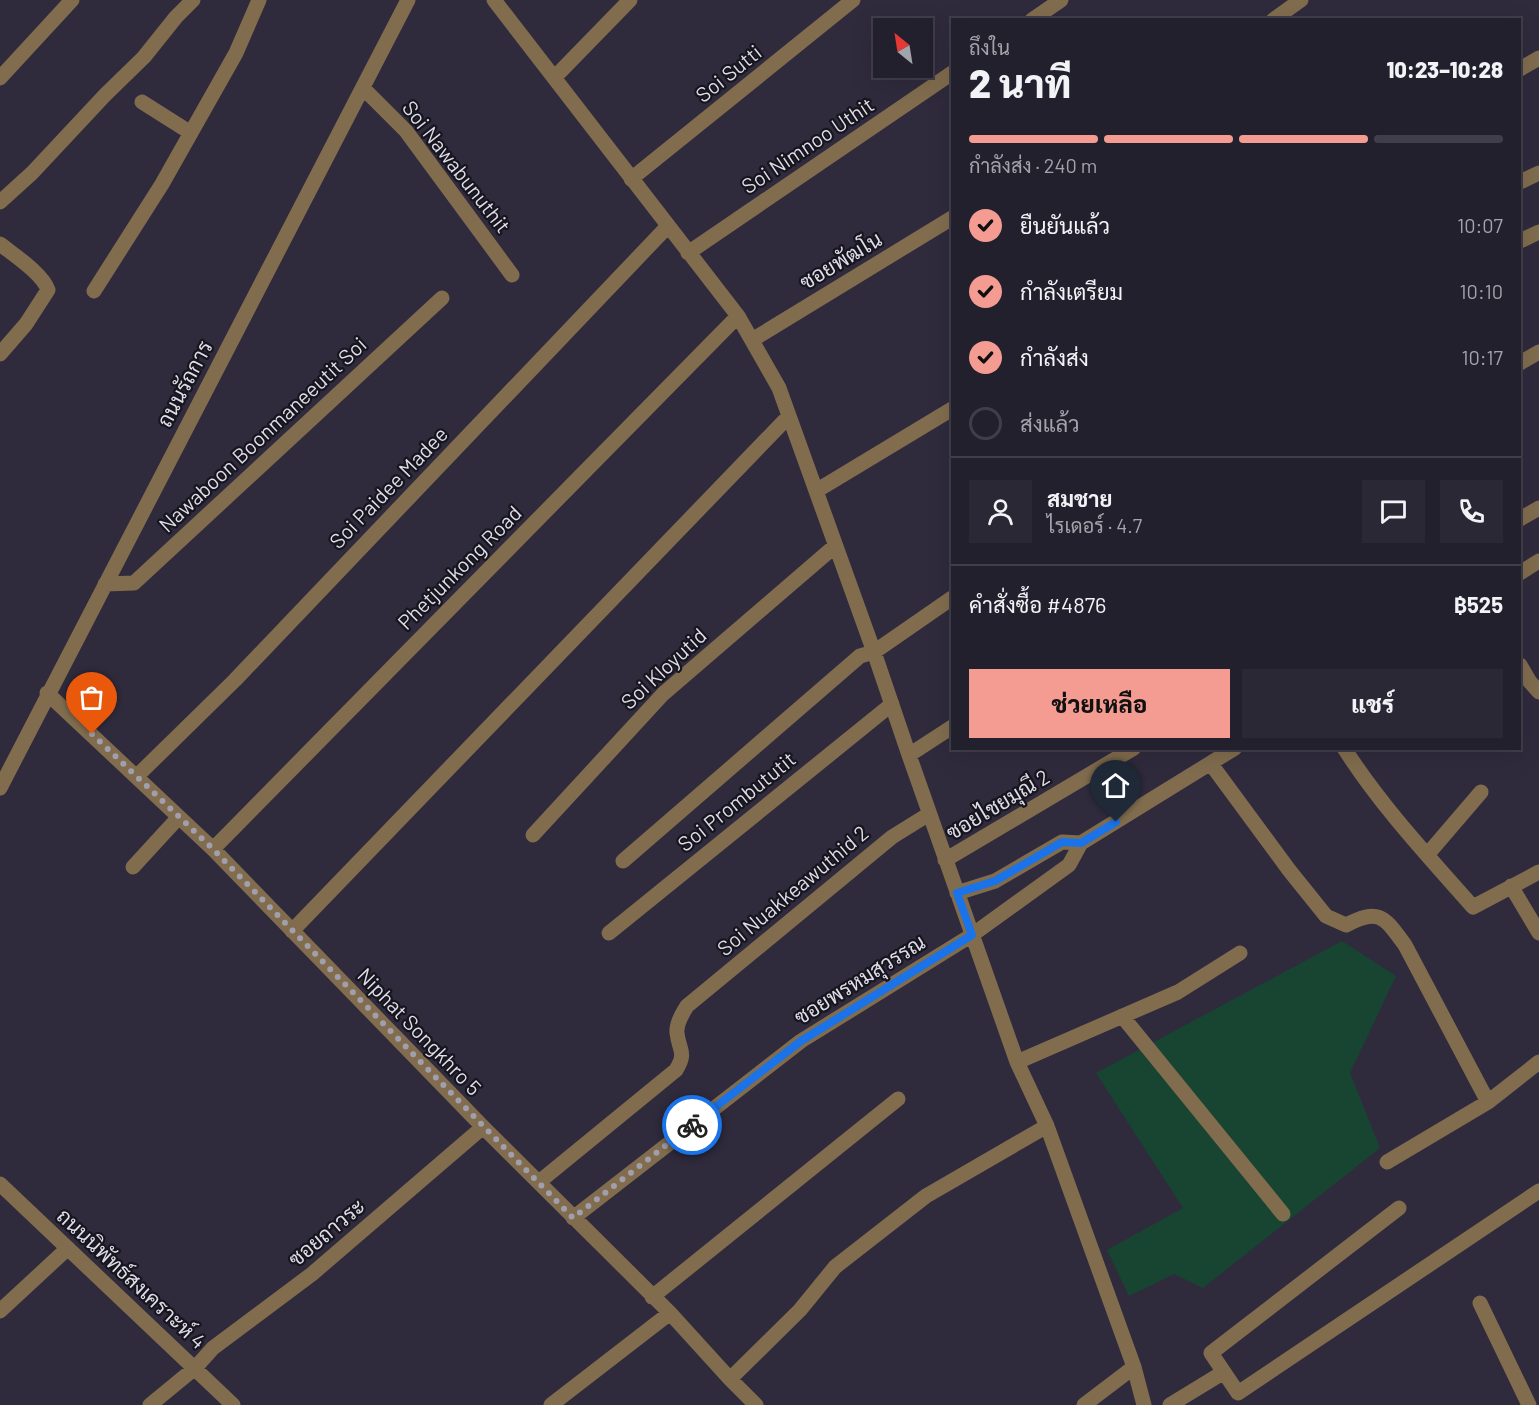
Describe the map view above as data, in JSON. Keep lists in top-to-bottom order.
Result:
{
  "streets": {
    "street": [
      "Soi Sutti",
      "Soi Nimnoo Uthit",
      "Soi Nawabunuthit",
      "ซอยพัฒโน",
      "ถนนรัถการ",
      "Nawaboon Boonmaneeutit Soi",
      "Soi Paidee Madee",
      "Phetjunkong Road",
      "Soi Kloyutid",
      "Soi Prombututit",
      "ซอยไชยมุณี 2",
      "Soi Nuakkeawuthid 2",
      "ซอยพรหมสุวรรณ",
      "Niphat Songkhro 5",
      "ซอยถาวระ",
      "ถนนนิพัทธ์สงเคราะห์ 4"
    ]
  },
  "crossings": [
    ["Soi Nawabunuthit", "ถนนรัถการ"],
    ["ถนนรัถการ", "Nawaboon Boonmaneeutit Soi"],
    ["ถนนรัถการ", "Niphat Songkhro 5"],
    ["Soi Paidee Madee", "Niphat Songkhro 5"],
    ["Phetjunkong Road", "Niphat Songkhro 5"],
    ["Soi Nuakkeawuthid 2", "Niphat Songkhro 5"],
    ["ซอยพรหมสุวรรณ", "Niphat Songkhro 5"],
    ["Niphat Songkhro 5", "ซอยถาวระ"],
    ["ซอยถาวระ", "ถนนนิพัทธ์สงเคราะห์ 4"]
  ],
  "north": "top left",
  "page": {
    "heading": ["2 นาที", "ถึงใน", "10:23–10:28"],
    "panel": [
      "สมชาย",
      "ไรเดอร์ · 4.7",
      "คำสั่งซื้อ #4876",
      "฿525"
    ],
    "bar": "กำลังส่ง · 240 m",
    "list": [
      ["ยืนยันแล้ว", "10:07"],
      ["กำลังเตรียม", "10:10"],
      ["กำลังส่ง", "10:17"],
      "ส่งแล้ว"
    ],
    "buttons": ["ช่วยเหลือ", "แชร์"]
  }
}
